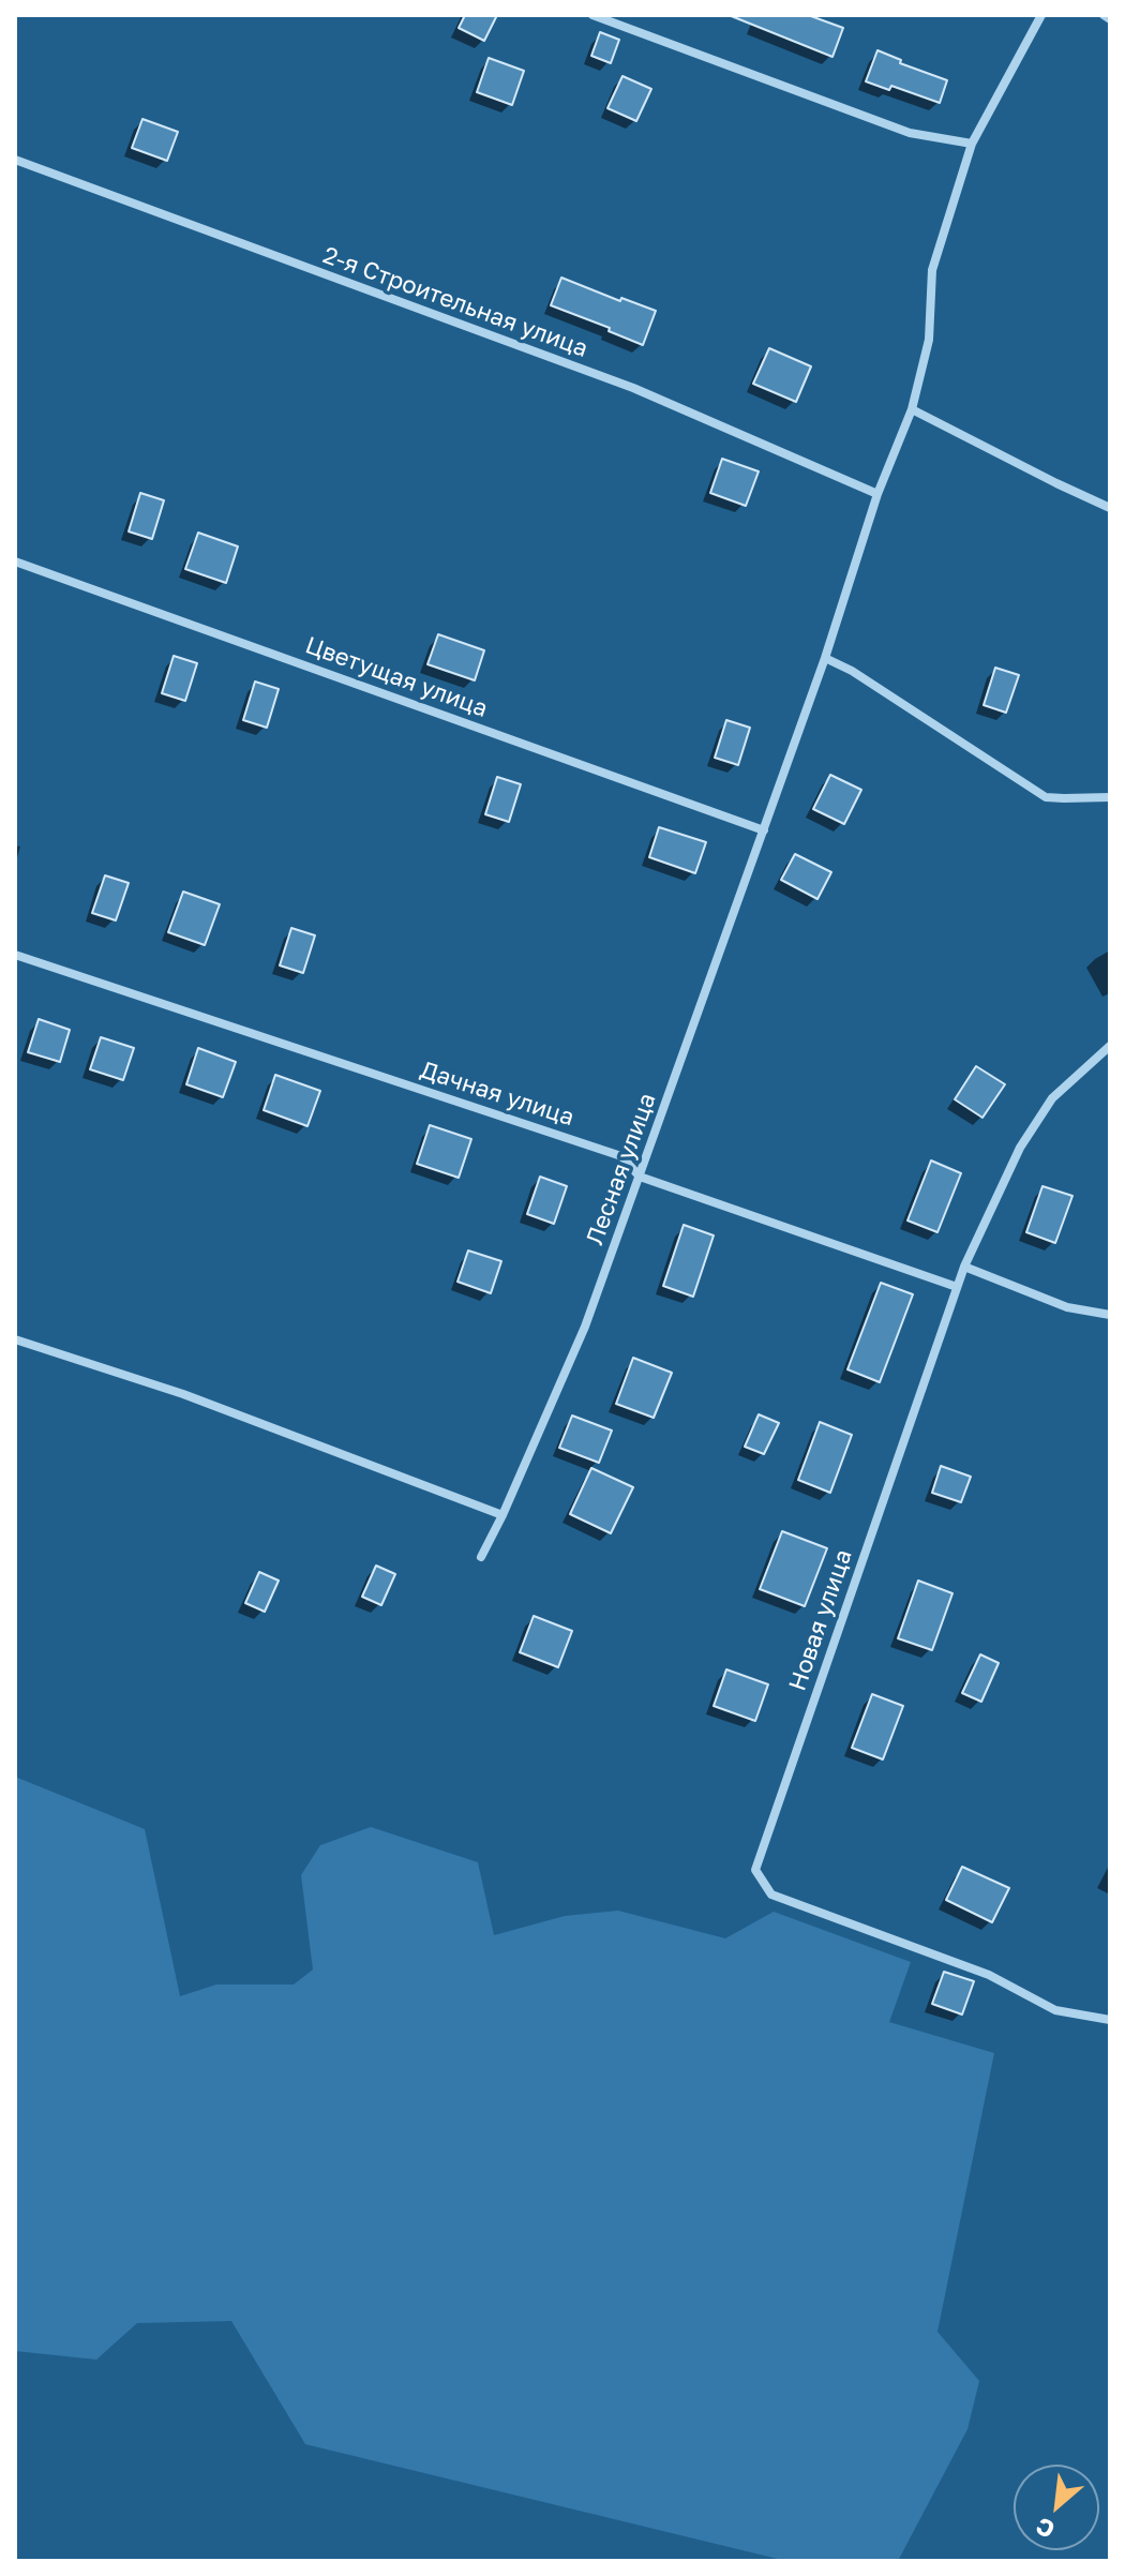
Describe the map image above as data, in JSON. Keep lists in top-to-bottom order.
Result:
{
  "streets": {
    "street": [
      "2-я Строительная улица",
      "Цветущая улица",
      "Дачная улица",
      "Лесная улица",
      "Новая улица"
    ]
  },
  "crossings": [
    ["2-я Строительная улица", "Лесная улица"],
    ["Цветущая улица", "Лесная улица"],
    ["Дачная улица", "Лесная улица"],
    ["Дачная улица", "Новая улица"]
  ],
  "north": "bottom left"
}
